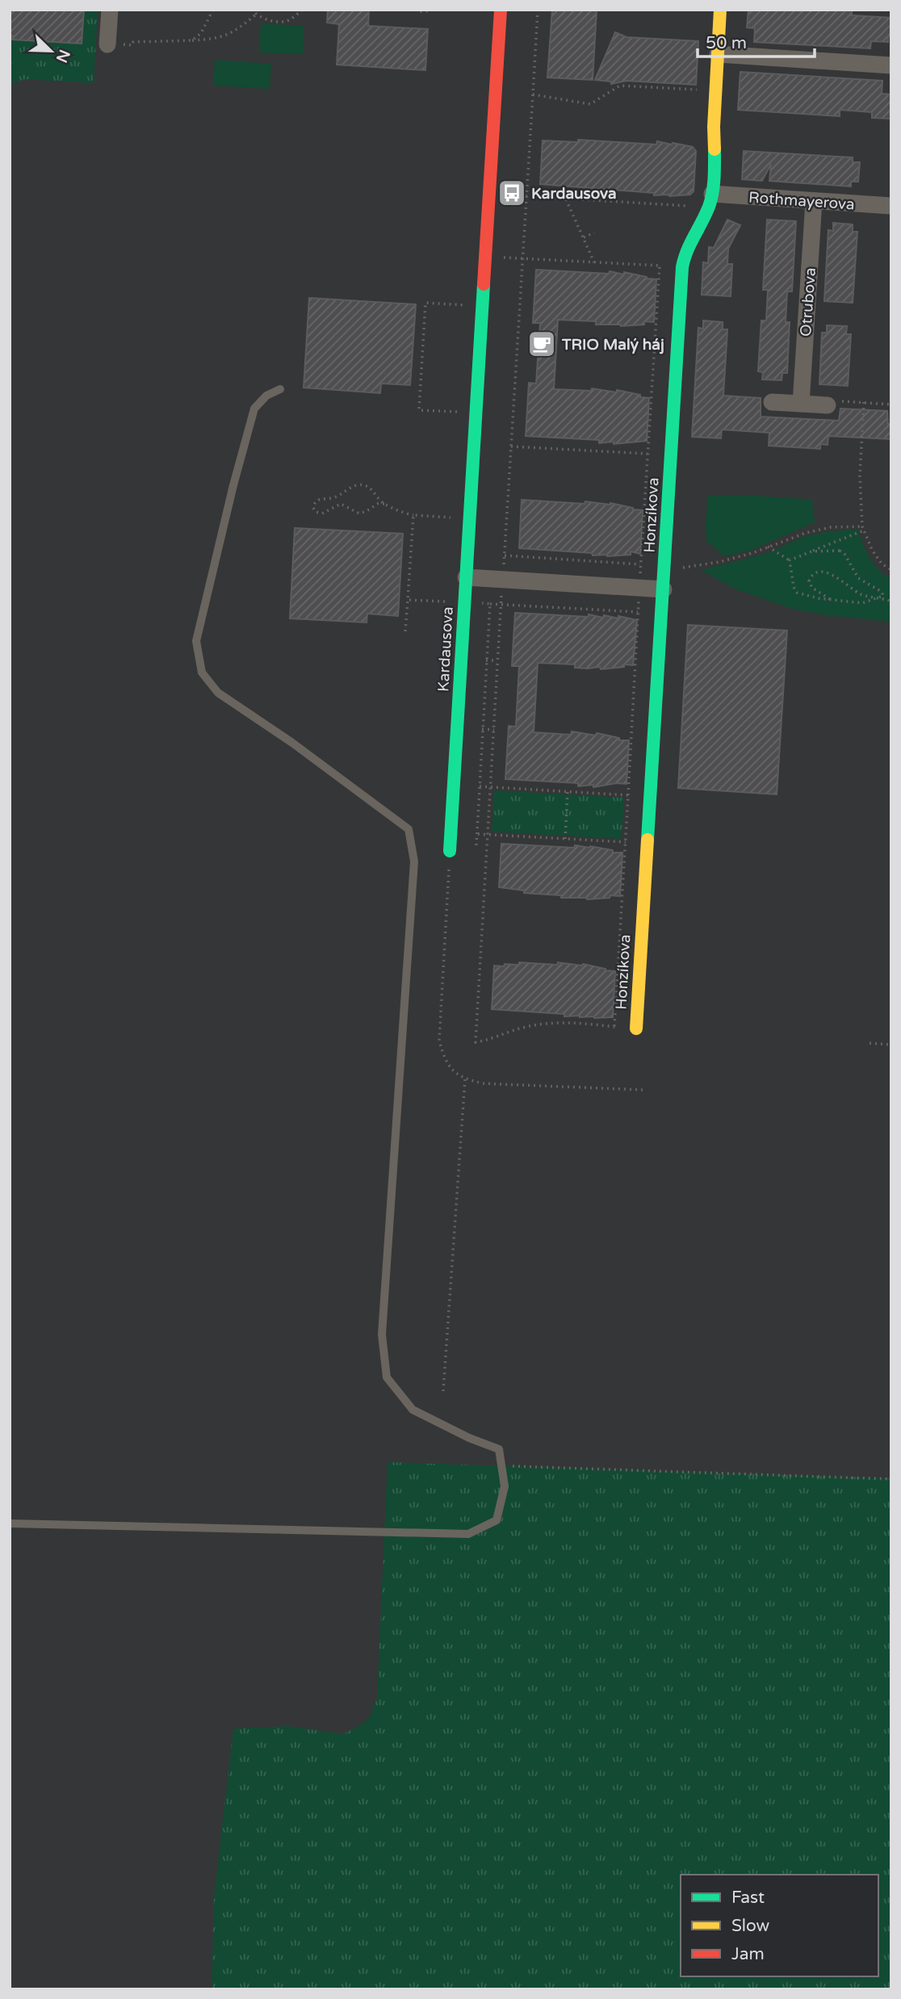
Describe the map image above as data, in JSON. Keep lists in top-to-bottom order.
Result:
{
  "streets": {
    "street": [
      "Rothmayerova",
      "Otrubova",
      "Honzíkova",
      "Kardausova"
    ]
  },
  "crossings": [
    ["Rothmayerova", "Otrubova"],
    ["Rothmayerova", "Honzíkova"]
  ],
  "places": {
    "bus stop": ["Kardausova"],
    "cafe": ["TRIO Malý háj"]
  },
  "legend": ["Fast", "Slow", "Jam"],
  "scale_bar": "50 m",
  "north": "bottom right"
}
